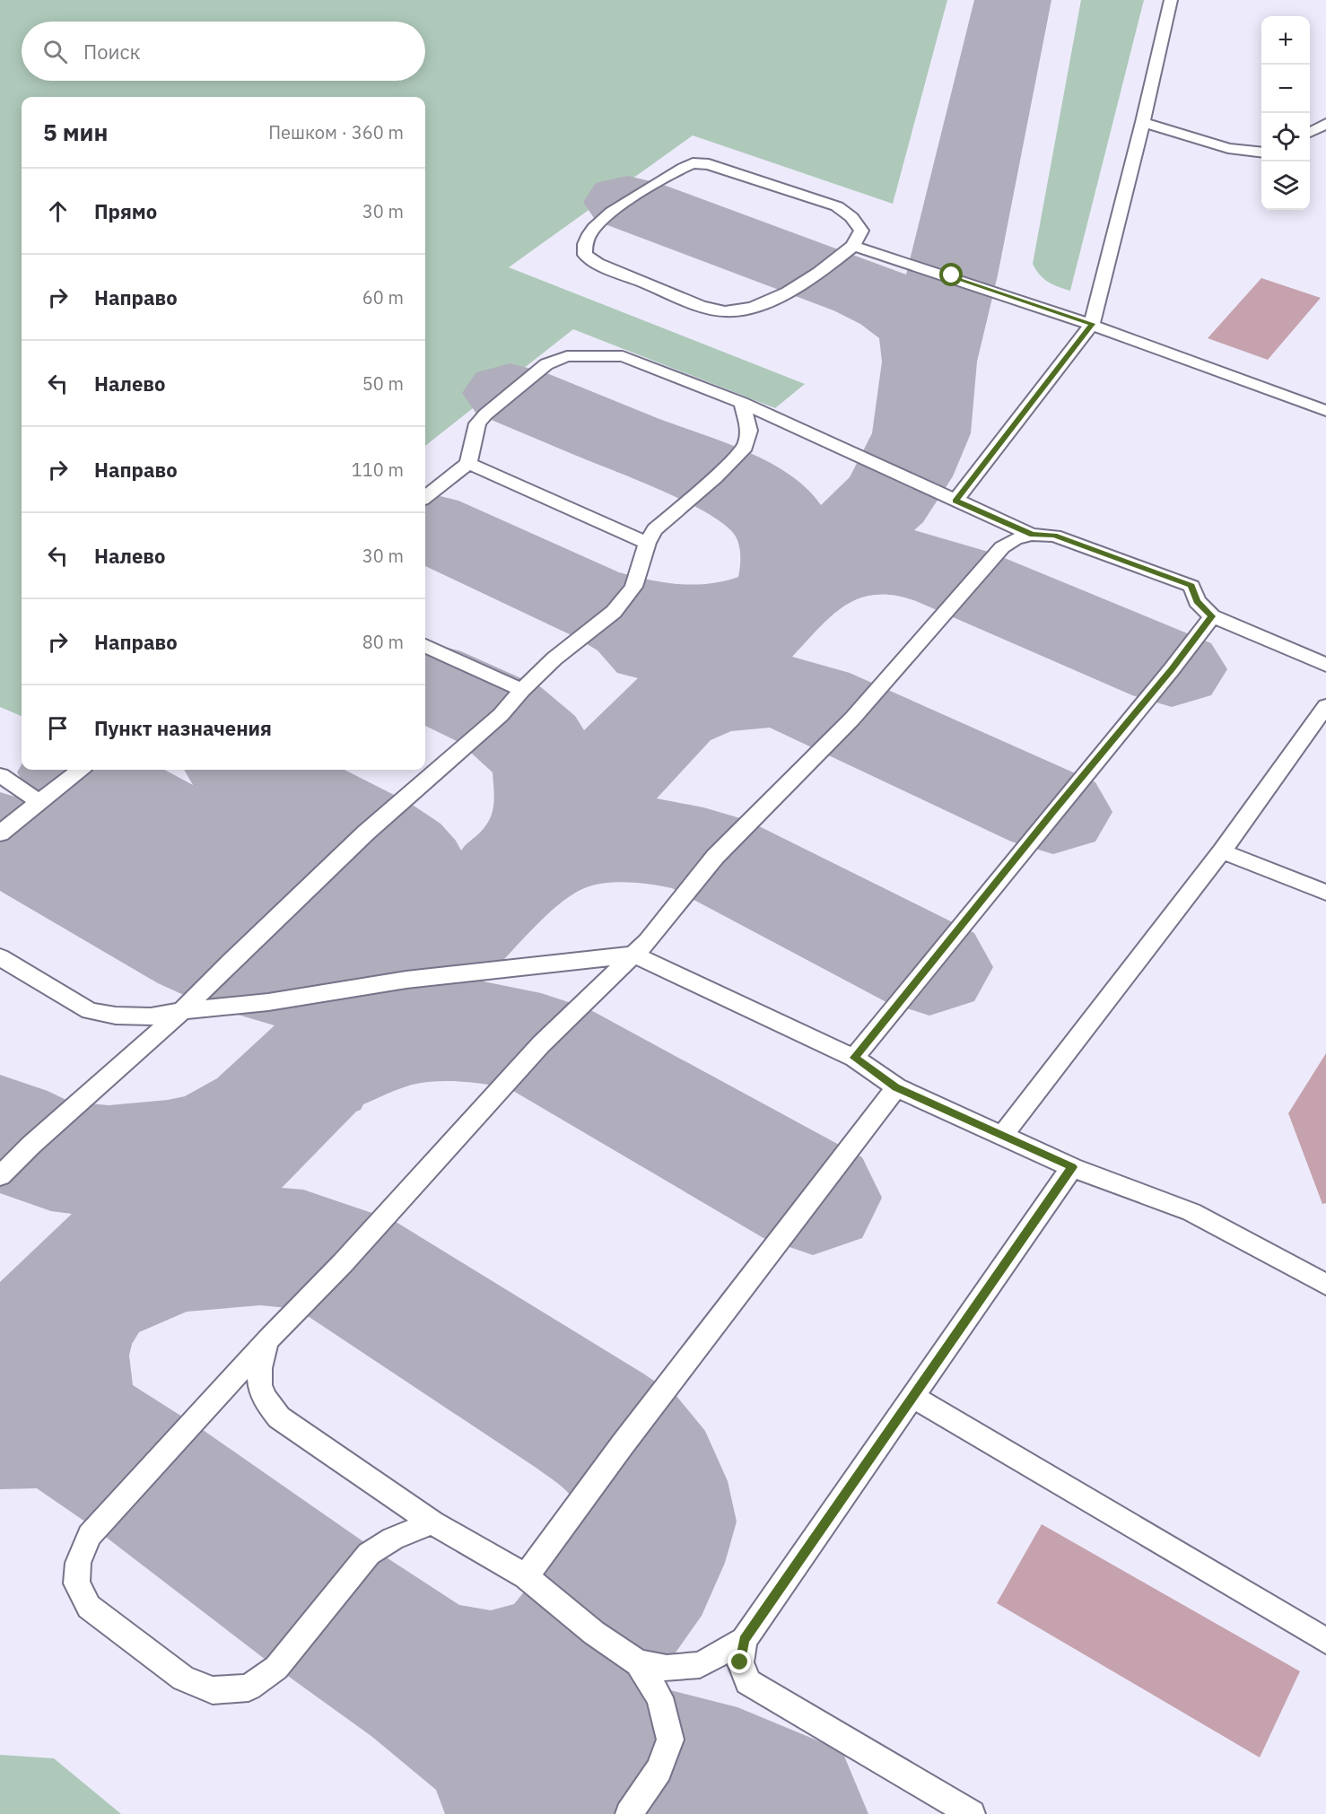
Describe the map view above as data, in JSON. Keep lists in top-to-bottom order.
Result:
{
  "page": {
    "map_buttons": ["+", "−"],
    "search": "Поиск",
    "heading": ["5 мин", "Пешком · 360 m"],
    "list": [
      ["Прямо", "30 m"],
      ["Направо", "60 m"],
      ["Налево", "50 m"],
      ["Направо", "110 m"],
      ["Налево", "30 m"],
      ["Направо", "80 m"],
      "Пункт назначения"
    ]
  }
}
